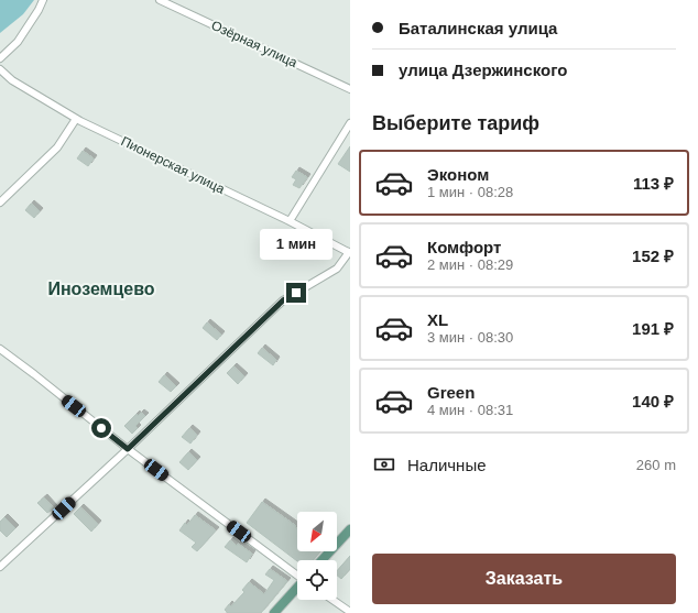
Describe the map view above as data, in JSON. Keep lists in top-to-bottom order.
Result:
{
  "streets": {
    "street": ["Озёрная улица", "Пионерская улица"]
  },
  "districts": ["Иноземцево"],
  "north": "bottom left",
  "page": {
    "banner": ["Баталинская улица", "улица Дзержинского"],
    "heading": "Выберите тариф",
    "list": [
      {
        "name": "Эконом",
        "note": "1 мин · 08:28",
        "value": "113 ₽"
      },
      {
        "name": "Комфорт",
        "note": "2 мин · 08:29",
        "value": "152 ₽"
      },
      {
        "name": "XL",
        "note": "3 мин · 08:30",
        "value": "191 ₽"
      },
      {
        "name": "Green",
        "note": "4 мин · 08:31",
        "value": "140 ₽"
      }
    ],
    "bubble": "1 мин",
    "pay": ["Наличные", "260 m"],
    "buttons": "Заказать"
  }
}
